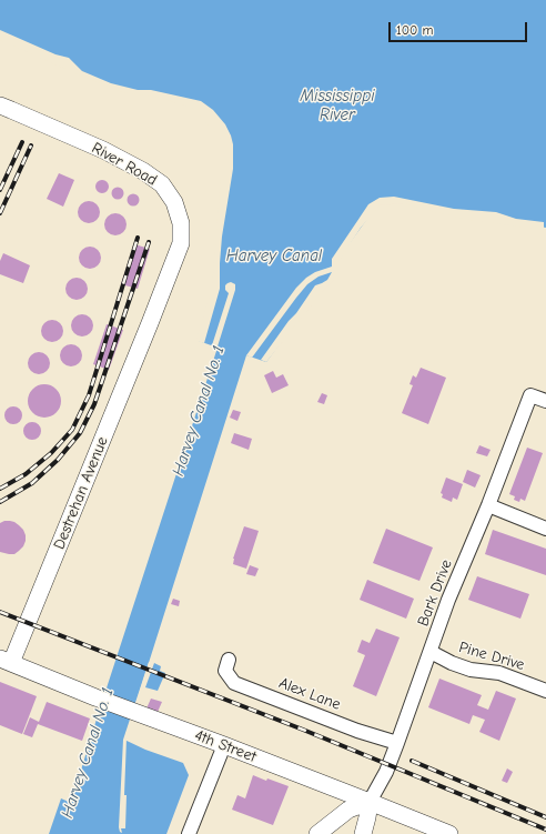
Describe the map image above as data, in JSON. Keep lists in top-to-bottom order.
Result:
{
  "streets": {
    "main road": ["River Road", "Destrehan Avenue", "4th Street"],
    "street": ["Bark Drive", "Pine Drive", "Alex Lane"]
  },
  "crossings": [
    ["River Road", "Destrehan Avenue"],
    ["Destrehan Avenue", "4th Street"],
    ["Bark Drive", "Pine Drive"],
    ["Bark Drive", "Alex Lane"],
    ["Bark Drive", "4th Street"]
  ],
  "water": ["Mississippi River", "Harvey Canal", "Harvey Canal No. 1"],
  "scale_bar": "100 m"
}
